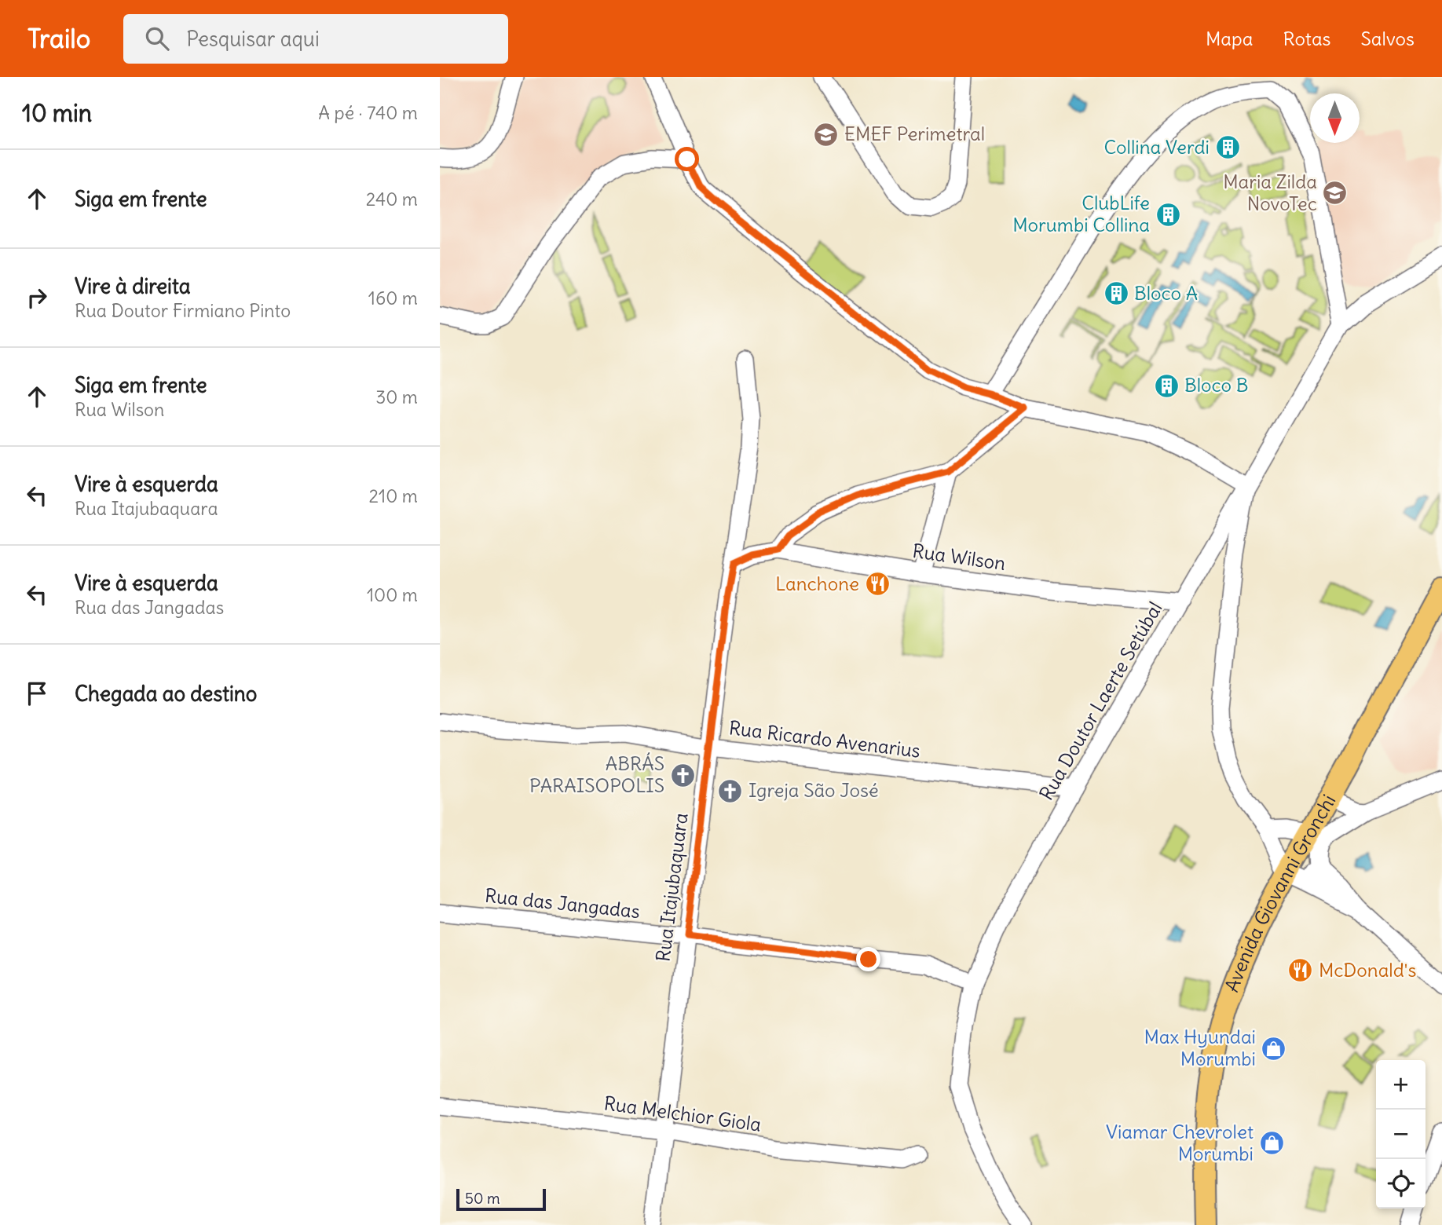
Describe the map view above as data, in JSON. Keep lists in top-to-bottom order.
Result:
{
  "streets": {
    "main road": ["Avenida Giovanni Gronchi"],
    "street": [
      "Rua Wilson",
      "Rua Doutor Laerte Setúbal",
      "Rua Ricardo Avenarius",
      "Rua Itajubaquara",
      "Rua das Jangadas",
      "Rua Melchior Giola"
    ]
  },
  "crossings": [
    ["Rua Wilson", "Rua Doutor Laerte Setúbal"],
    ["Rua Wilson", "Rua Itajubaquara"],
    ["Rua Doutor Laerte Setúbal", "Rua Ricardo Avenarius"],
    ["Rua Doutor Laerte Setúbal", "Rua das Jangadas"],
    ["Rua Ricardo Avenarius", "Rua Itajubaquara"],
    ["Rua Itajubaquara", "Rua das Jangadas"],
    ["Rua Itajubaquara", "Rua Melchior Giola"]
  ],
  "places": {
    "school or university": ["EMEF Perimetral", "Maria Zilda NovoTec"],
    "building": [
      "Collina Verdi",
      "ClubLife Morumbi Collina",
      "Bloco A",
      "Bloco B"
    ],
    "restaurant": ["Lanchone", "McDonald's"],
    "church": ["ABRÁS PARAISOPOLIS", "Igreja São José"],
    "shop": ["Max Hyundai Morumbi", "Viamar Chevrolet Morumbi"]
  },
  "scale_bar": "50 m",
  "north": "bottom",
  "page": {
    "header": "Trailo",
    "search": "Pesquisar aqui",
    "nav": ["Mapa", "Rotas", "Salvos"],
    "heading": ["10 min", "A pé · 740 m"],
    "list": [
      ["Siga em frente", "240 m"],
      ["Vire à direita", "Rua Doutor Firmiano Pinto", "160 m"],
      ["Siga em frente", "Rua Wilson", "30 m"],
      ["Vire à esquerda", "Rua Itajubaquara", "210 m"],
      ["Vire à esquerda", "Rua das Jangadas", "100 m"],
      "Chegada ao destino"
    ],
    "map_buttons": ["+", "−"],
    "scale": "50 m"
  }
}
